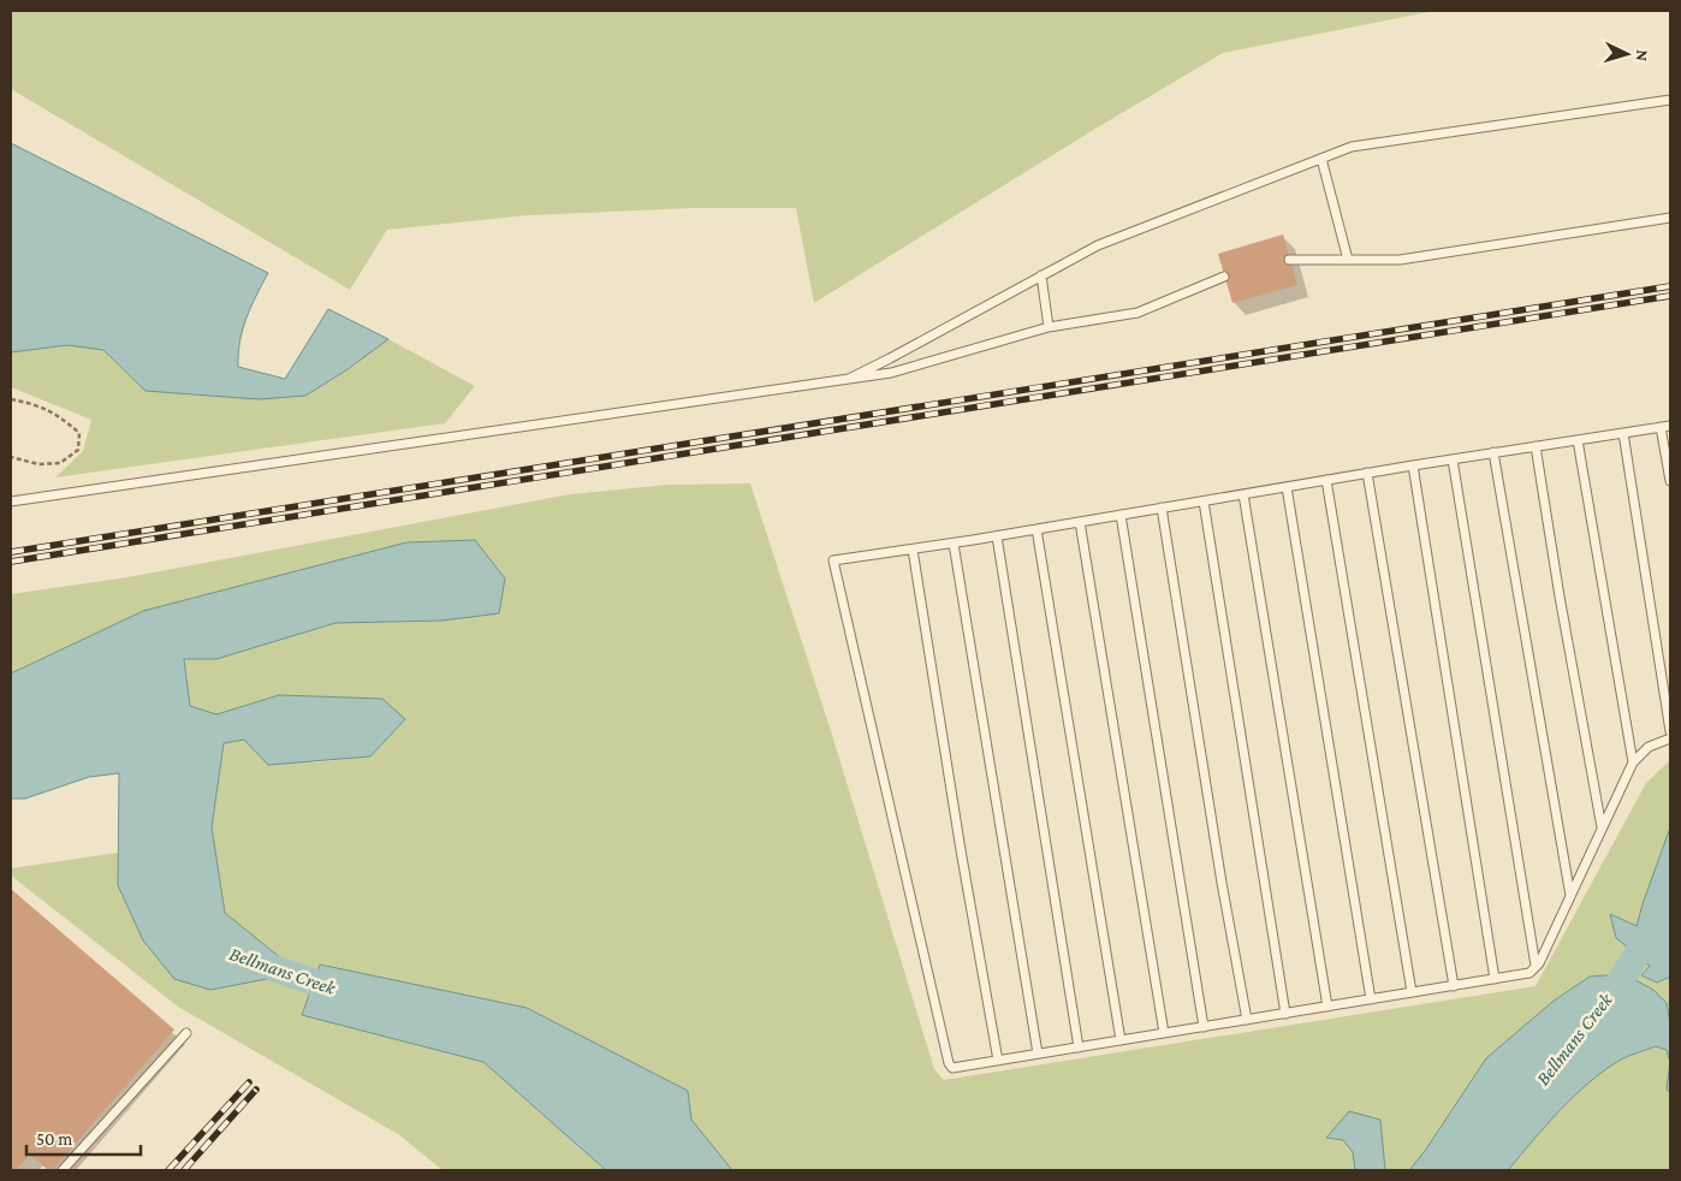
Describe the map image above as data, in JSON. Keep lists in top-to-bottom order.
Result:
{
  "water": ["Bellmans Creek"],
  "scale_bar": "50 m",
  "north": "right"
}
